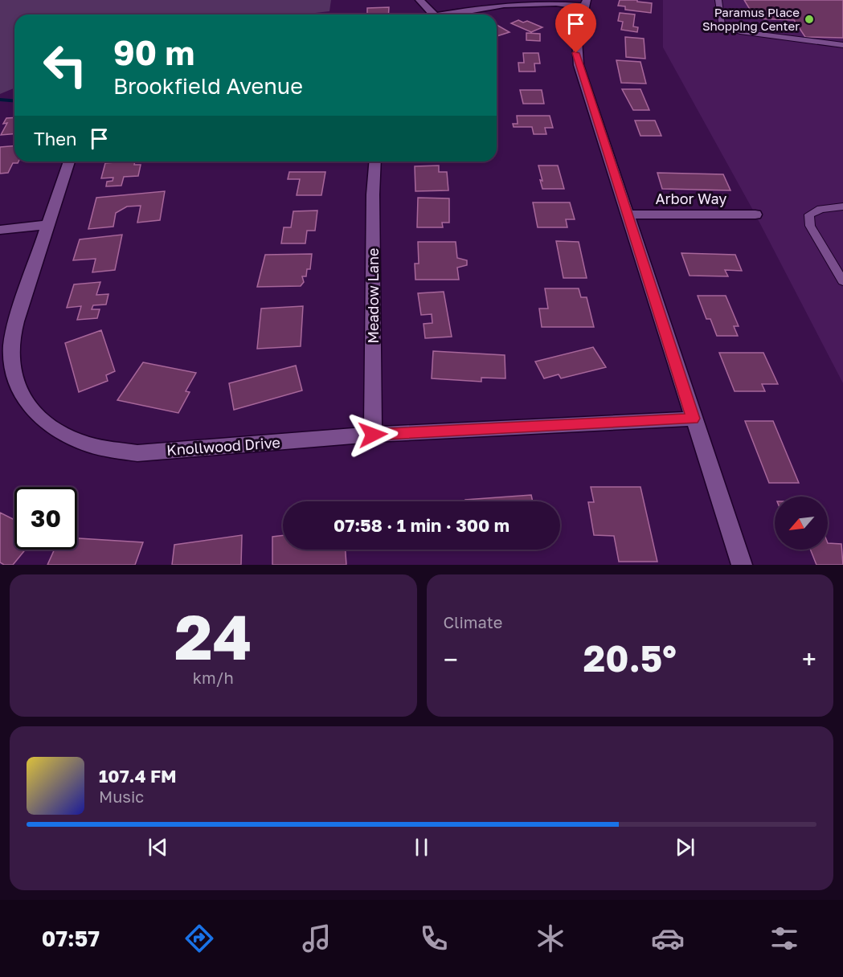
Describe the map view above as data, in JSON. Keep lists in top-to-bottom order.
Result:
{
  "streets": {
    "street": ["Arbor Way", "Meadow Lane", "Knollwood Drive"]
  },
  "crossings": [
    ["Meadow Lane", "Knollwood Drive"]
  ],
  "places": ["Paramus Place Shopping Center"],
  "north": "bottom left",
  "page": {
    "turn": ["90 m", "Brookfield Avenue"],
    "then": "Then",
    "limit": "30",
    "trip": "07:58 · 1 min · 300 m",
    "tile": [
      ["24", "km/h"],
      "Climate"
    ],
    "heat": ["−", "20.5°", "+"],
    "song": ["107.4 FM", "Music"],
    "tabs": "07:57"
  }
}
